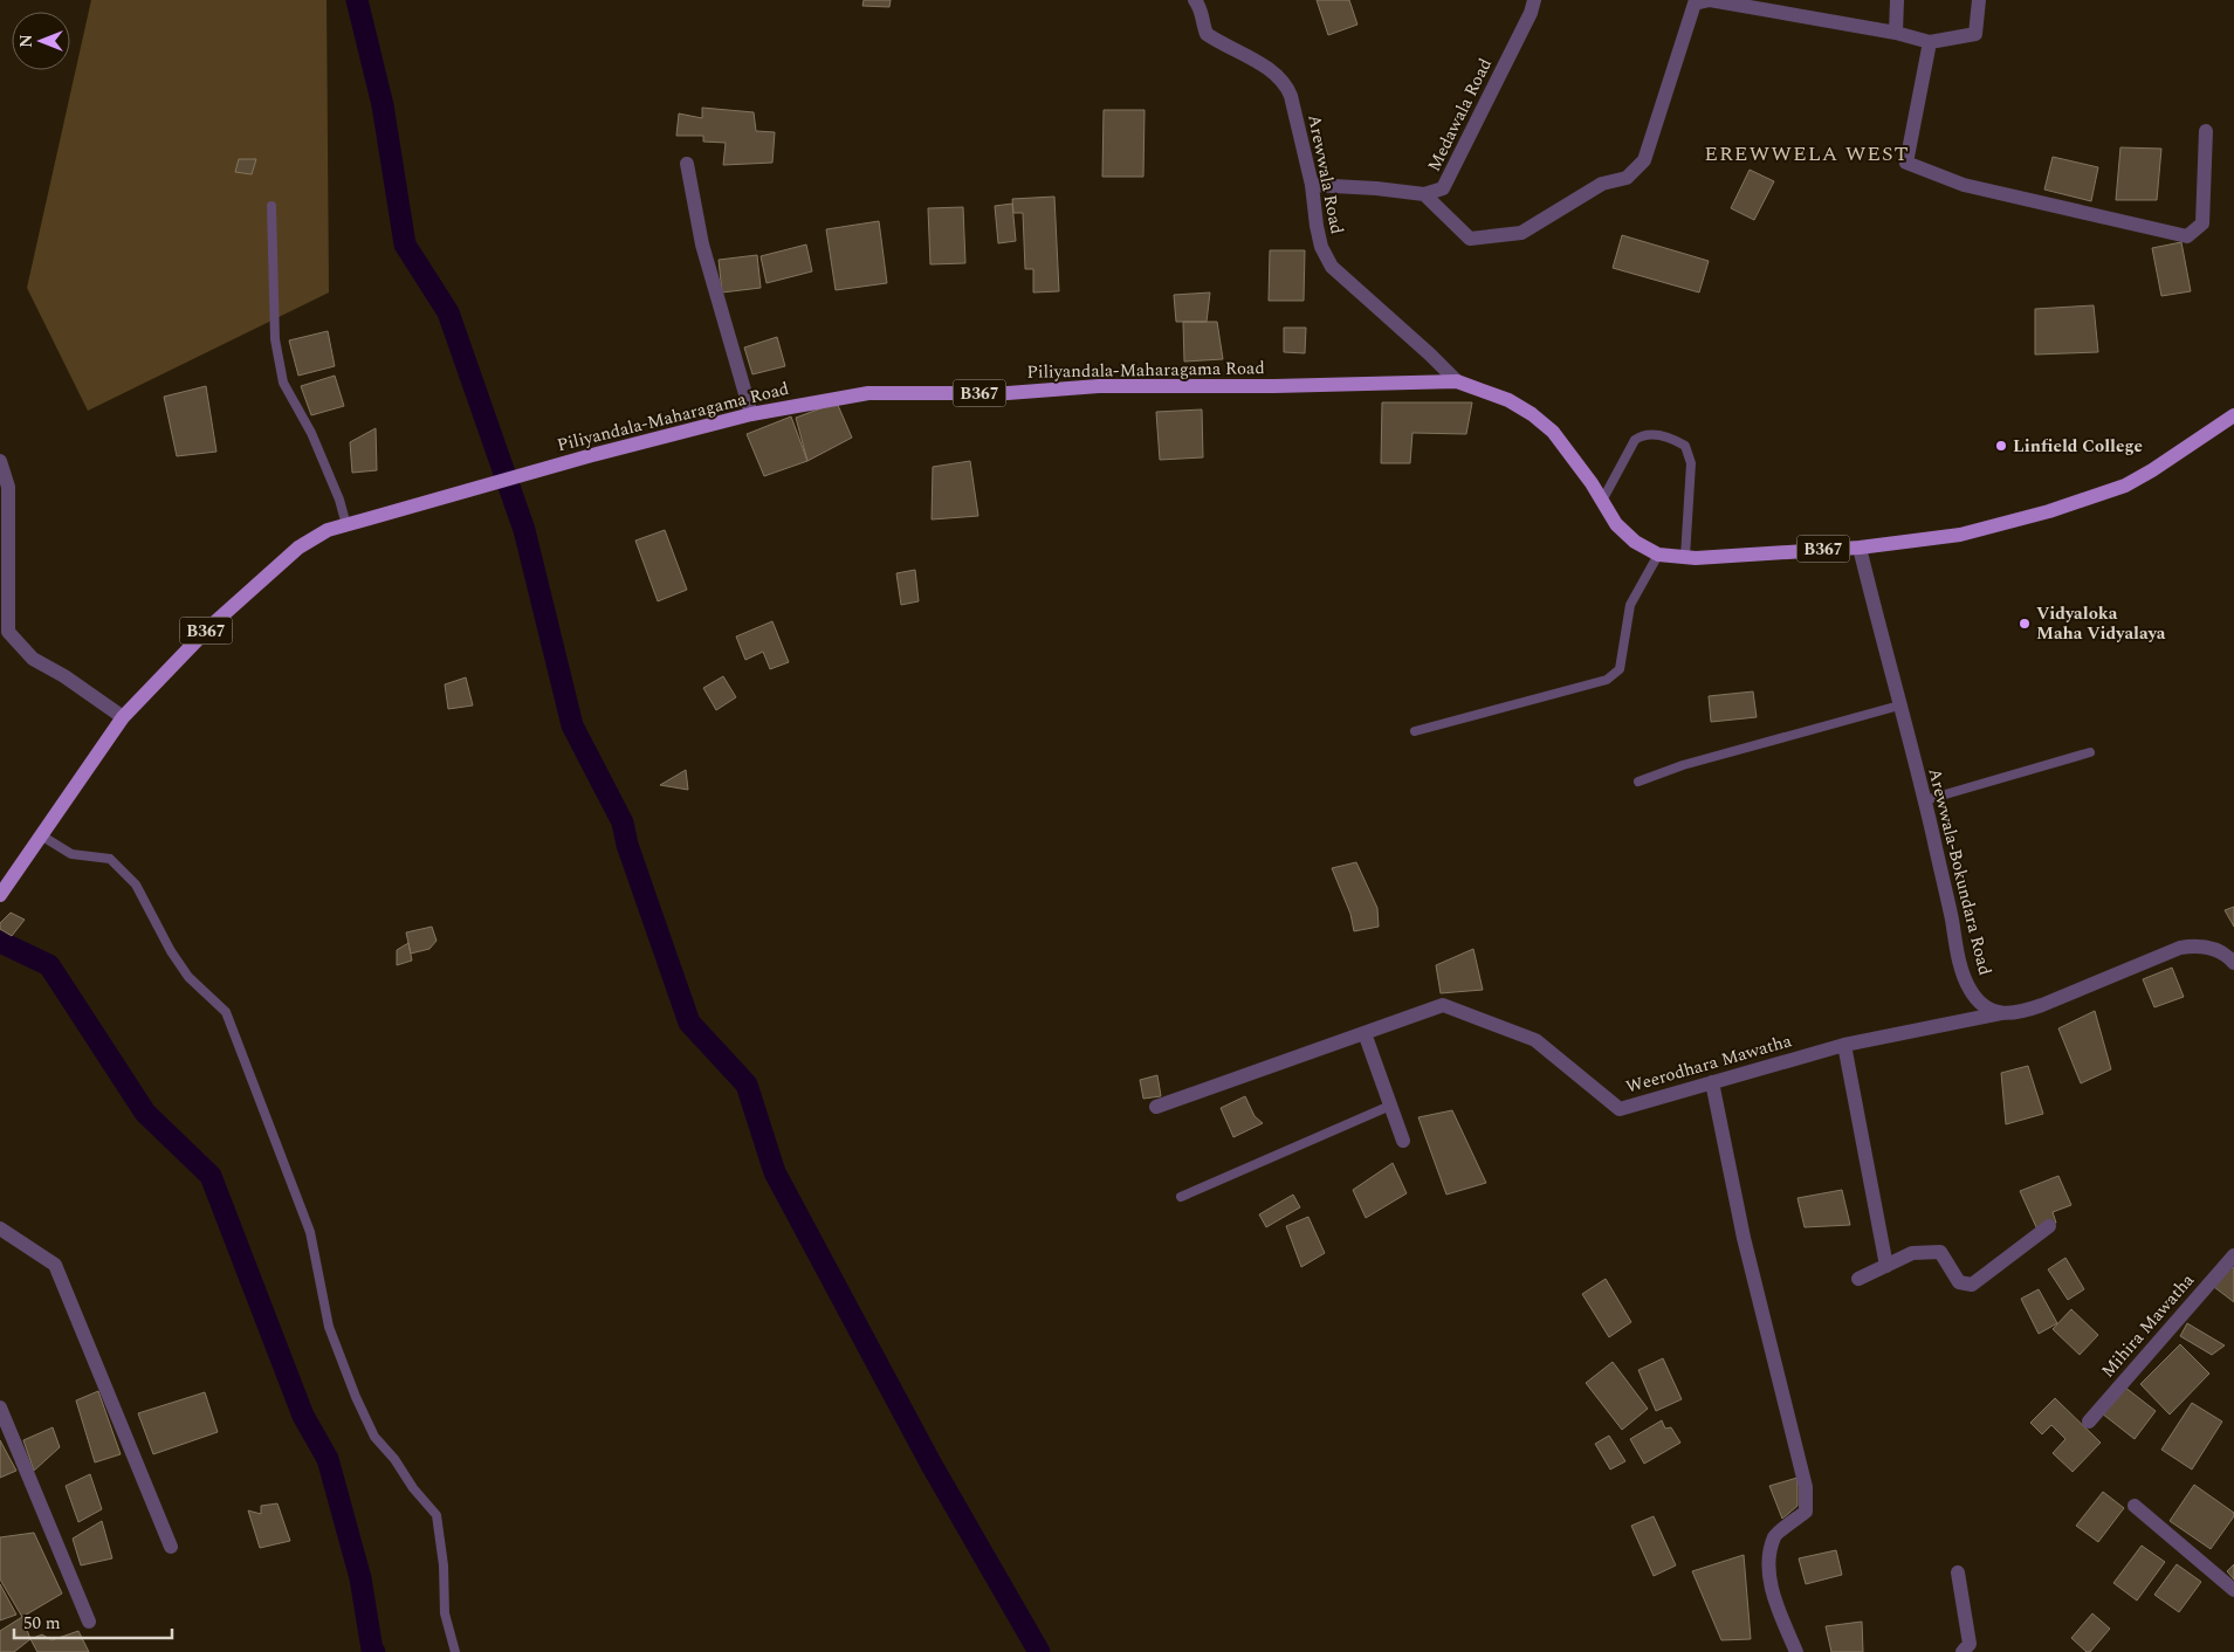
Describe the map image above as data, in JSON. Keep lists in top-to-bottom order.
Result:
{
  "streets": {
    "main road": ["Piliyandala-Maharagama Road", "B367"],
    "street": [
      "Medawala Road",
      "Arewwala Road",
      "Arewwala-Bokundara Road",
      "Weerodhara Mawatha",
      "Mihira Mawatha"
    ]
  },
  "crossings": [
    ["Medawala Road", "Arewwala Road"],
    ["Arewwala Road", "Piliyandala-Maharagama Road"],
    ["Piliyandala-Maharagama Road", "Arewwala-Bokundara Road"],
    ["Arewwala-Bokundara Road", "Weerodhara Mawatha"]
  ],
  "districts": ["EREWWELA WEST"],
  "places": ["Linfield College", "Vidyaloka Maha Vidyalaya"],
  "scale_bar": "50 m",
  "north": "left"
}
